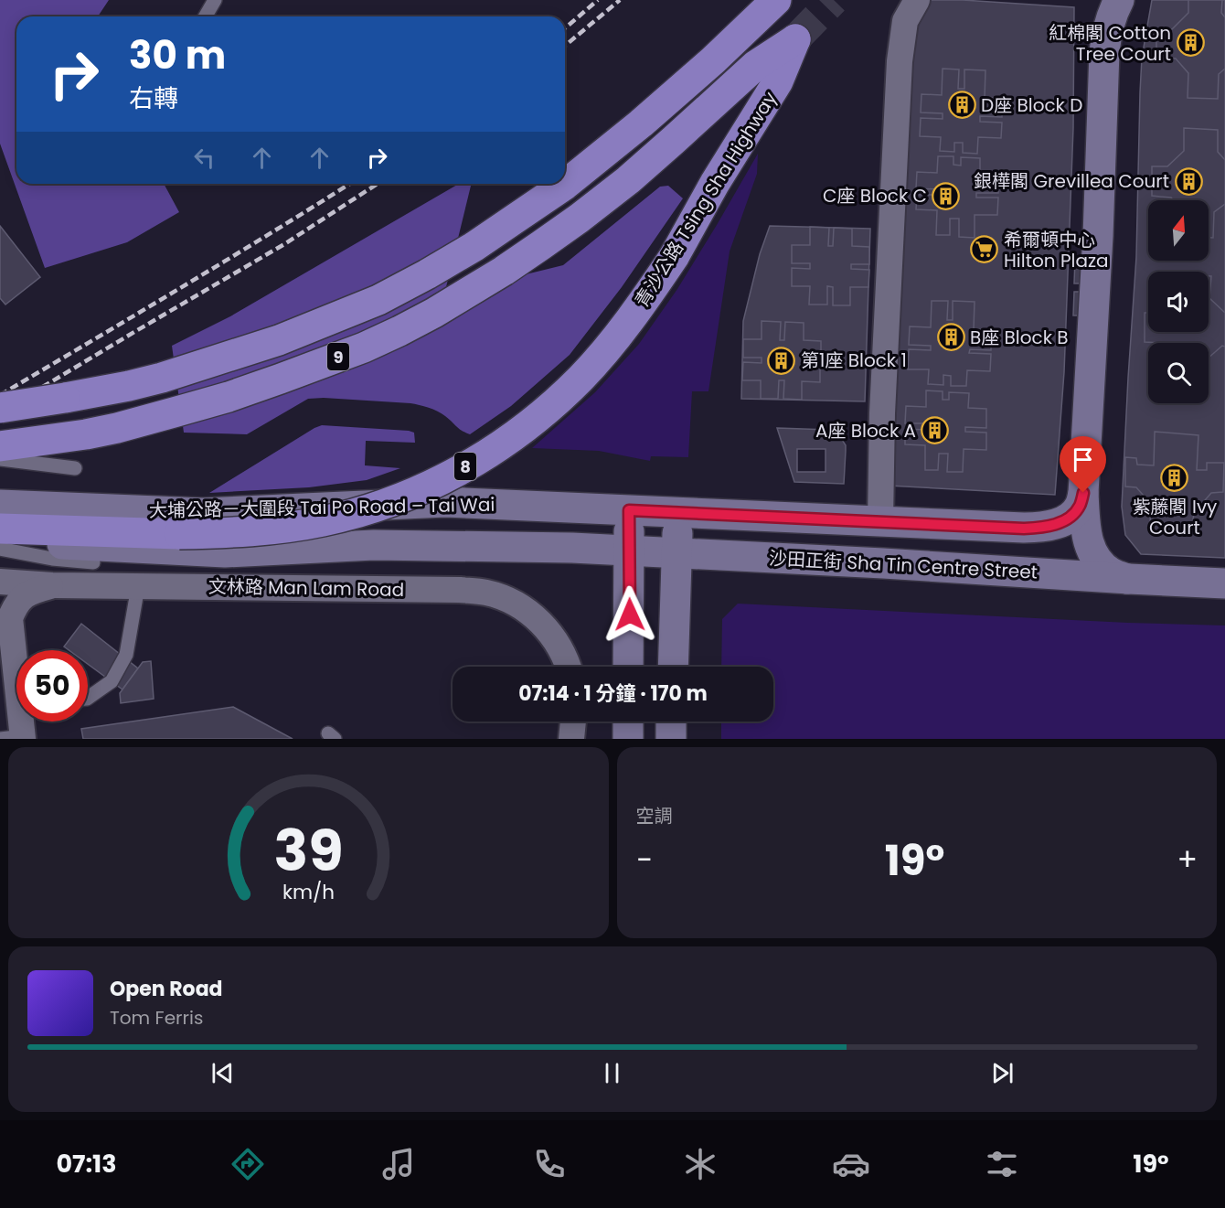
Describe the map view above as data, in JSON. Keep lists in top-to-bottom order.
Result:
{
  "streets": {
    "highway": ["青沙公路 Tsing Sha Highway", "9", "8"],
    "main road": ["大埔公路－大圍段 Tai Po Road – Tai Wai", "沙田正街 Sha Tin Centre Street"],
    "street": ["文林路 Man Lam Road"]
  },
  "crossings": [
    ["青沙公路 Tsing Sha Highway", "9"]
  ],
  "places": {
    "building": [
      "紅棉閣 Cotton Tree Court",
      "D座 Block D",
      "銀樺閣 Grevillea Court",
      "C座 Block C",
      "B座 Block B",
      "第1座 Block 1",
      "A座 Block A",
      "紫藤閣 Ivy Court"
    ],
    "supermarket": ["希爾頓中心 Hilton Plaza"]
  },
  "north": "top",
  "page": {
    "turn": ["30 m", "右轉"],
    "limit": "50",
    "trip": "07:14 · 1 分鐘 · 170 m",
    "tile": "空調",
    "heat": ["−", "19°", "+"],
    "song": ["Open Road", "Tom Ferris"],
    "tabs": ["07:13", "19°"],
    "gauge": ["39", "km/h"]
  }
}
